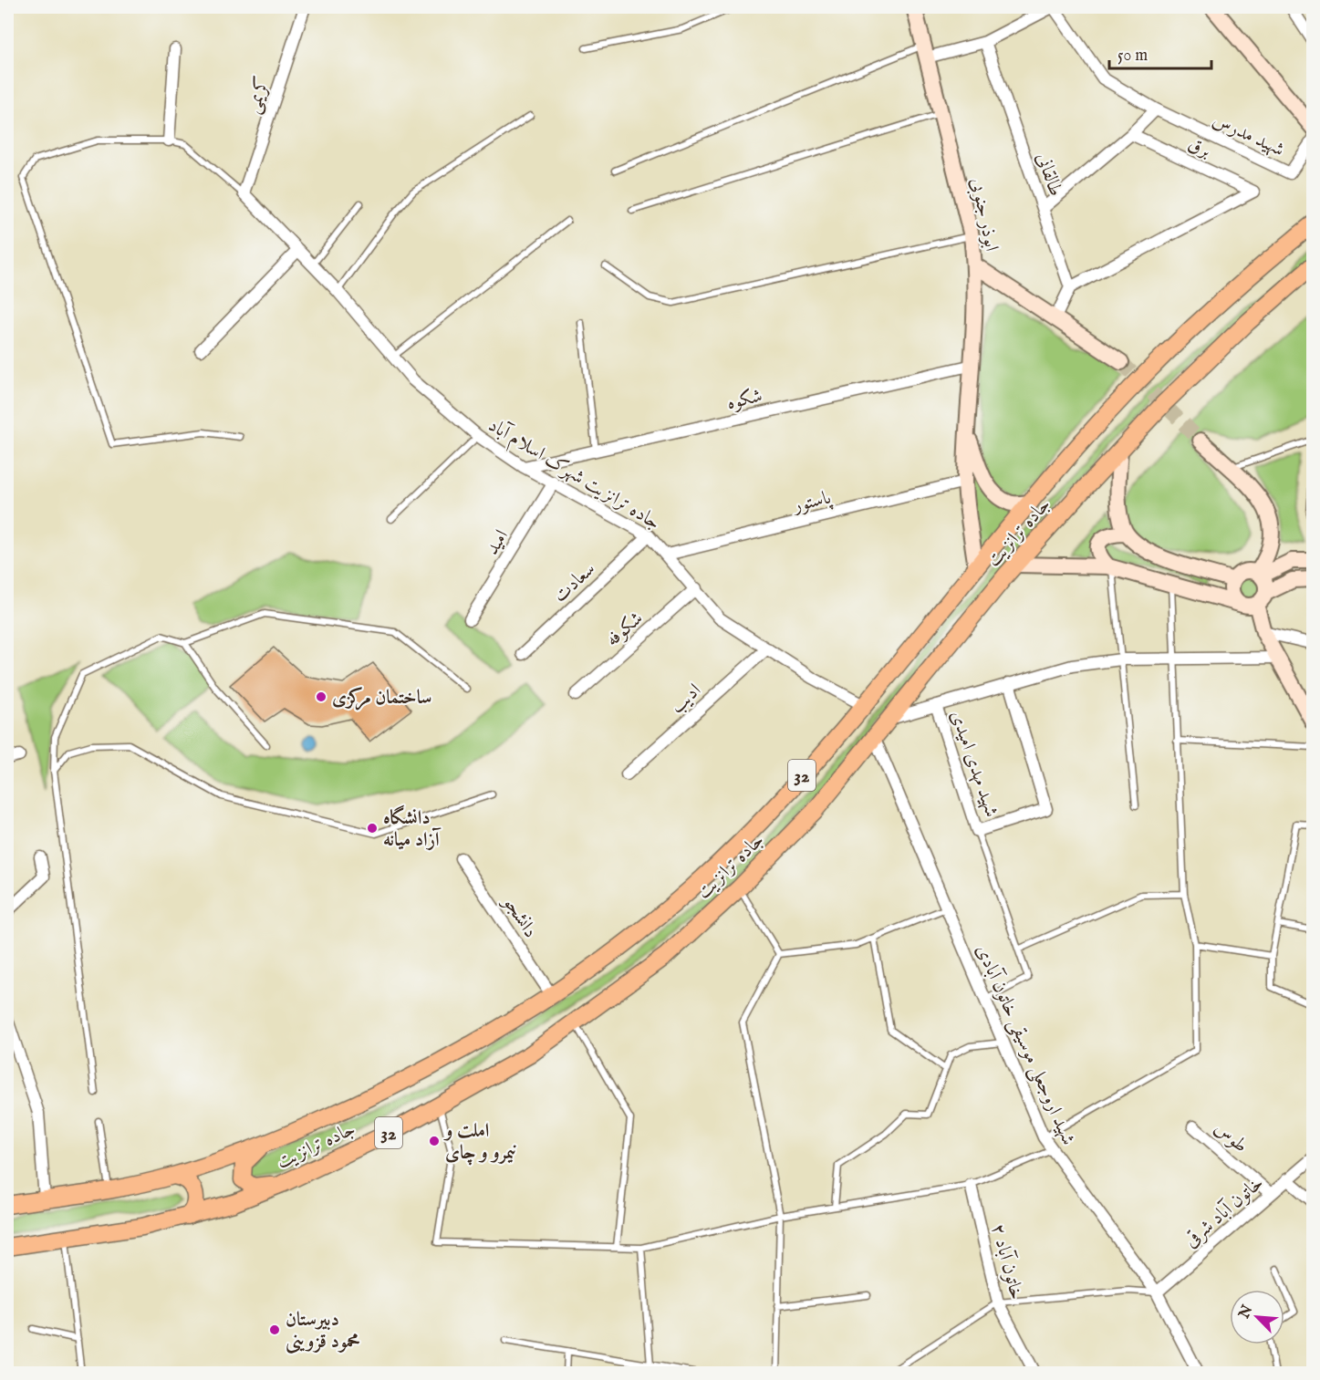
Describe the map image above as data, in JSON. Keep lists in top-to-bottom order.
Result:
{
  "streets": {
    "main road": ["جاده ترانزیت", "32"],
    "street": [
      "کریمی",
      "شهید مدرس",
      "برق",
      "طالقانی",
      "ابوذر جنوبی",
      "شکوه",
      "جاده ترانزیت شهرک اسلام آباد",
      "پاستور",
      "امید",
      "سعادت",
      "شکوفه",
      "ادیب",
      "شهید مهدی امیدی",
      "دانشجو",
      "شهید اروجعلی موسیقی خاتون آبادی",
      "طوس",
      "خاتون آباد شرقی",
      "خاتون آباد ۲"
    ]
  },
  "crossings": [
    ["کریمی", "جاده ترانزیت شهرک اسلام آباد"],
    ["برق", "طالقانی"],
    ["ابوذر جنوبی", "شکوه"],
    ["ابوذر جنوبی", "پاستور"],
    ["ابوذر جنوبی", "جاده ترانزیت"],
    ["شکوه", "جاده ترانزیت شهرک اسلام آباد"],
    ["جاده ترانزیت شهرک اسلام آباد", "پاستور"],
    ["جاده ترانزیت شهرک اسلام آباد", "جاده ترانزیت"],
    ["جاده ترانزیت شهرک اسلام آباد", "امید"],
    ["جاده ترانزیت شهرک اسلام آباد", "سعادت"],
    ["جاده ترانزیت شهرک اسلام آباد", "شکوفه"],
    ["جاده ترانزیت شهرک اسلام آباد", "ادیب"],
    ["جاده ترانزیت", "دانشجو"],
    ["جاده ترانزیت", "شهید اروجعلی موسیقی خاتون آبادی"],
    ["شهید اروجعلی موسیقی خاتون آبادی", "خاتون آباد شرقی"],
    ["طوس", "خاتون آباد شرقی"]
  ],
  "places": [
    "ساختمان مرکزی",
    "دانشگاه آزاد میانه",
    "املت و نیمرو و چای",
    "دبیرستان محمود قزوینی"
  ],
  "scale_bar": "50 m",
  "north": "top left"
}
